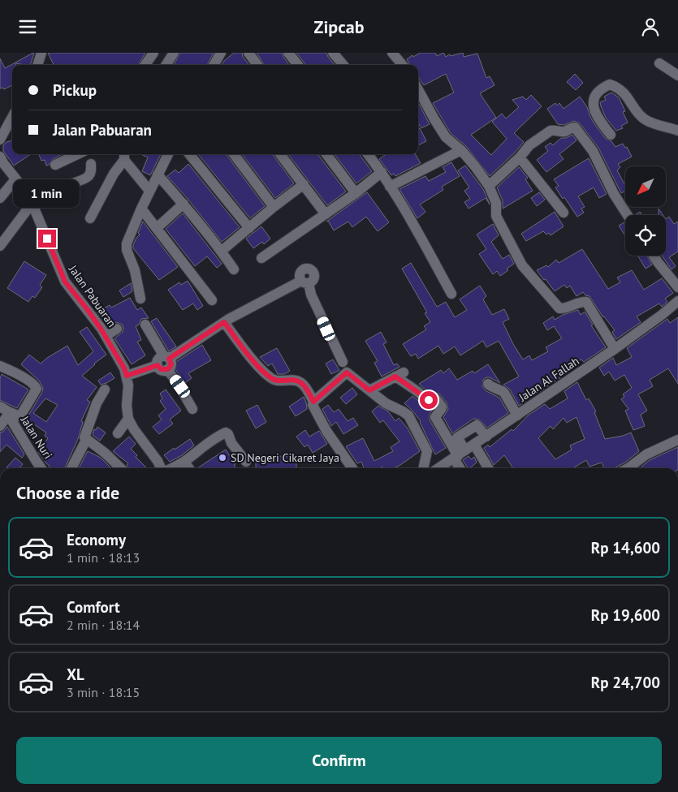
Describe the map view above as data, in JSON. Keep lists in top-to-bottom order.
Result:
{
  "streets": {
    "street": ["Jalan Pabuaran", "Jalan Al Fallah", "Jalan Nuri"]
  },
  "places": ["SD Negeri Cikaret Jaya"],
  "north": "bottom left",
  "page": {
    "header": "Zipcab",
    "banner": ["Pickup", "Jalan Pabuaran"],
    "bubble": "1 min",
    "heading": "Choose a ride",
    "list": [
      {
        "name": "Economy",
        "note": "1 min · 18:13",
        "value": "Rp 14,600"
      },
      {
        "name": "Comfort",
        "note": "2 min · 18:14",
        "value": "Rp 19,600"
      },
      {
        "name": "XL",
        "note": "3 min · 18:15",
        "value": "Rp 24,700"
      }
    ],
    "buttons": "Confirm"
  }
}
